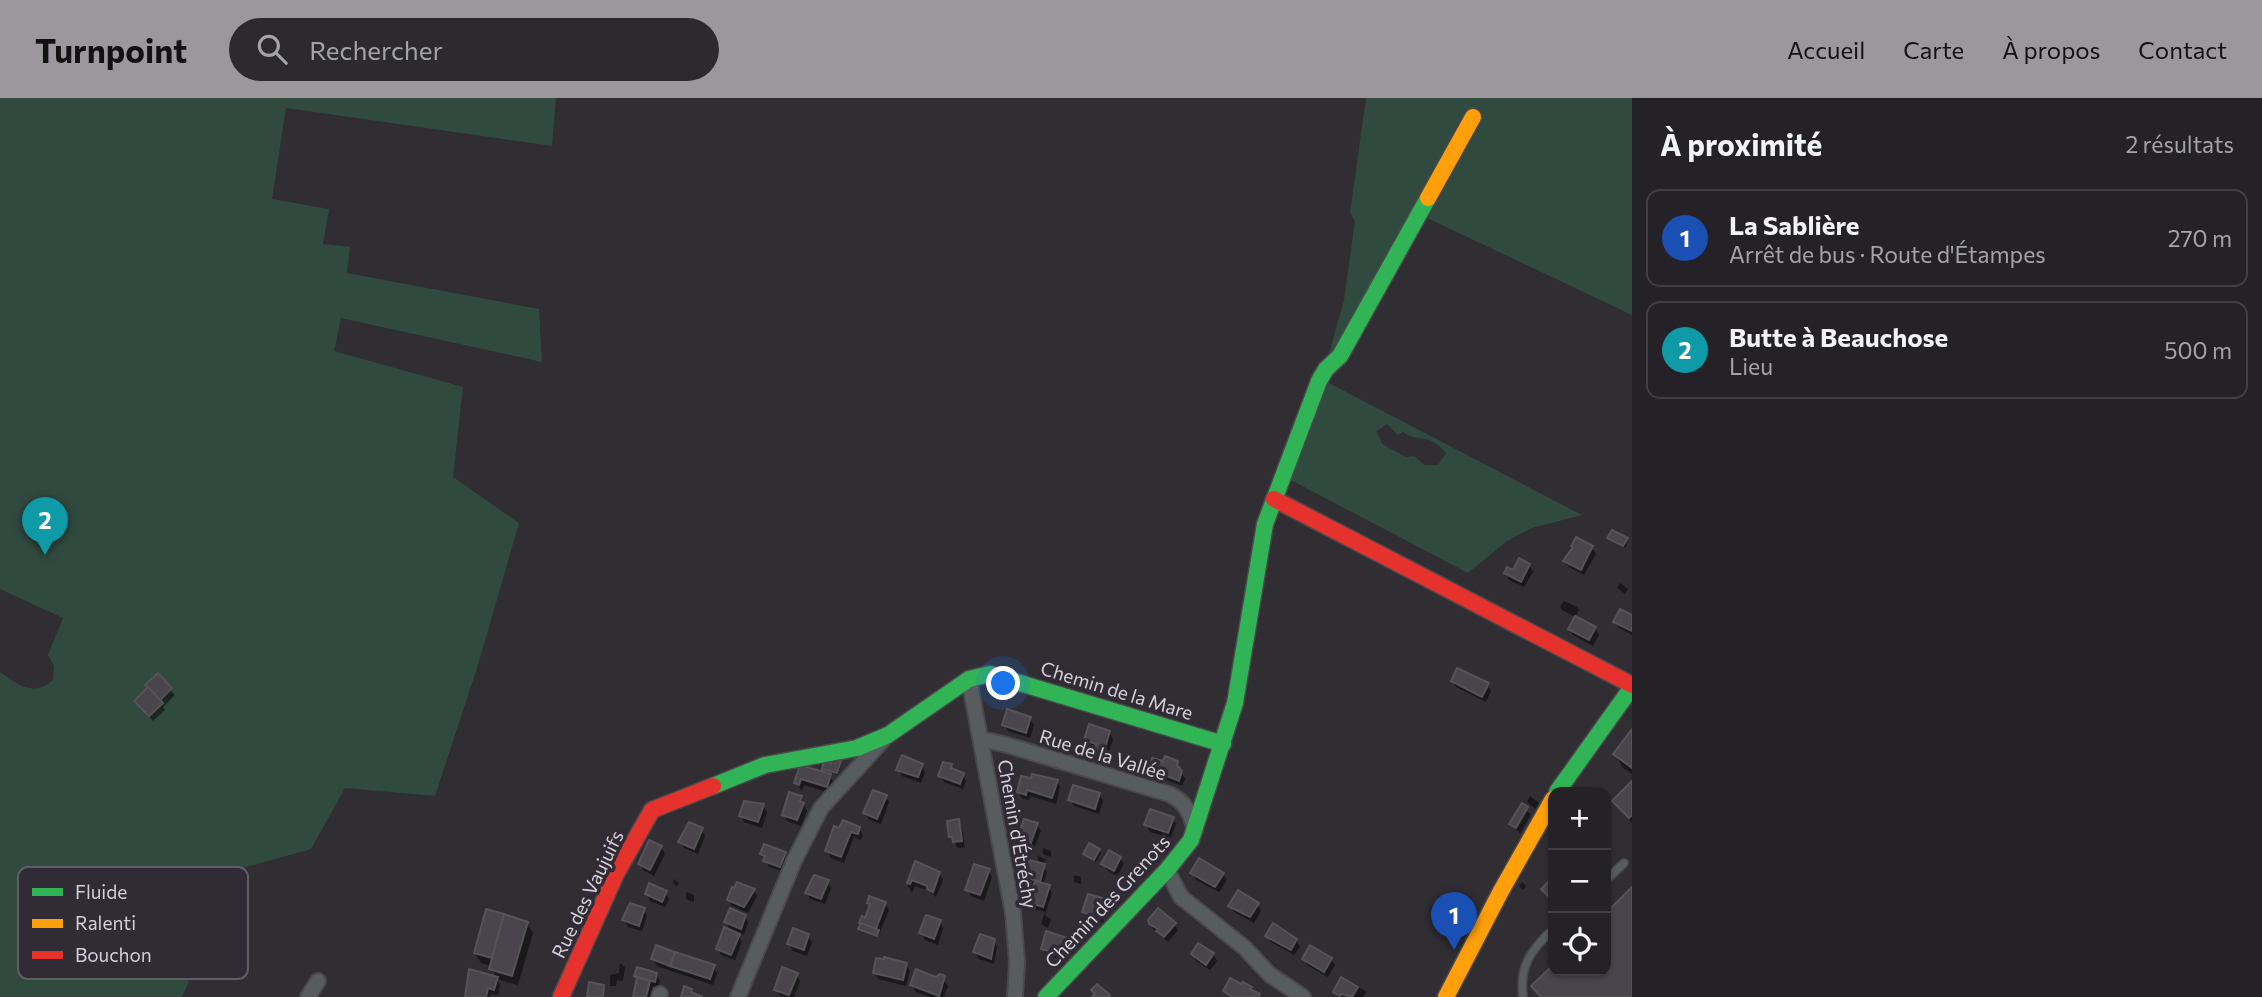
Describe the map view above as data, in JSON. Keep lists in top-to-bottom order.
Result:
{
  "streets": {
    "street": [
      "Chemin de la Mare",
      "Rue de la Vallée",
      "Chemin d'Étréchy",
      "Rue des Vaujuifs",
      "Chemin des Grenots"
    ]
  },
  "crossings": [
    ["Chemin de la Mare", "Chemin d'Étréchy"],
    ["Chemin de la Mare", "Chemin des Grenots"],
    ["Rue de la Vallée", "Chemin d'Étréchy"],
    ["Rue de la Vallée", "Chemin des Grenots"]
  ],
  "legend": ["Fluide", "Ralenti", "Bouchon"],
  "page": {
    "header": "Turnpoint",
    "search": "Rechercher",
    "nav": [
      "Accueil",
      "Carte",
      "À propos",
      "Contact"
    ],
    "heading": ["À proximité", "2 résultats"],
    "list": [
      {
        "mark": "1",
        "name": "La Sablière",
        "note": "Arrêt de bus · Route d'Étampes",
        "value": "270 m"
      },
      {
        "mark": "2",
        "name": "Butte à Beauchose",
        "note": "Lieu",
        "value": "500 m"
      }
    ],
    "pins": ["2", "1"],
    "map_buttons": ["+", "−"]
  }
}
